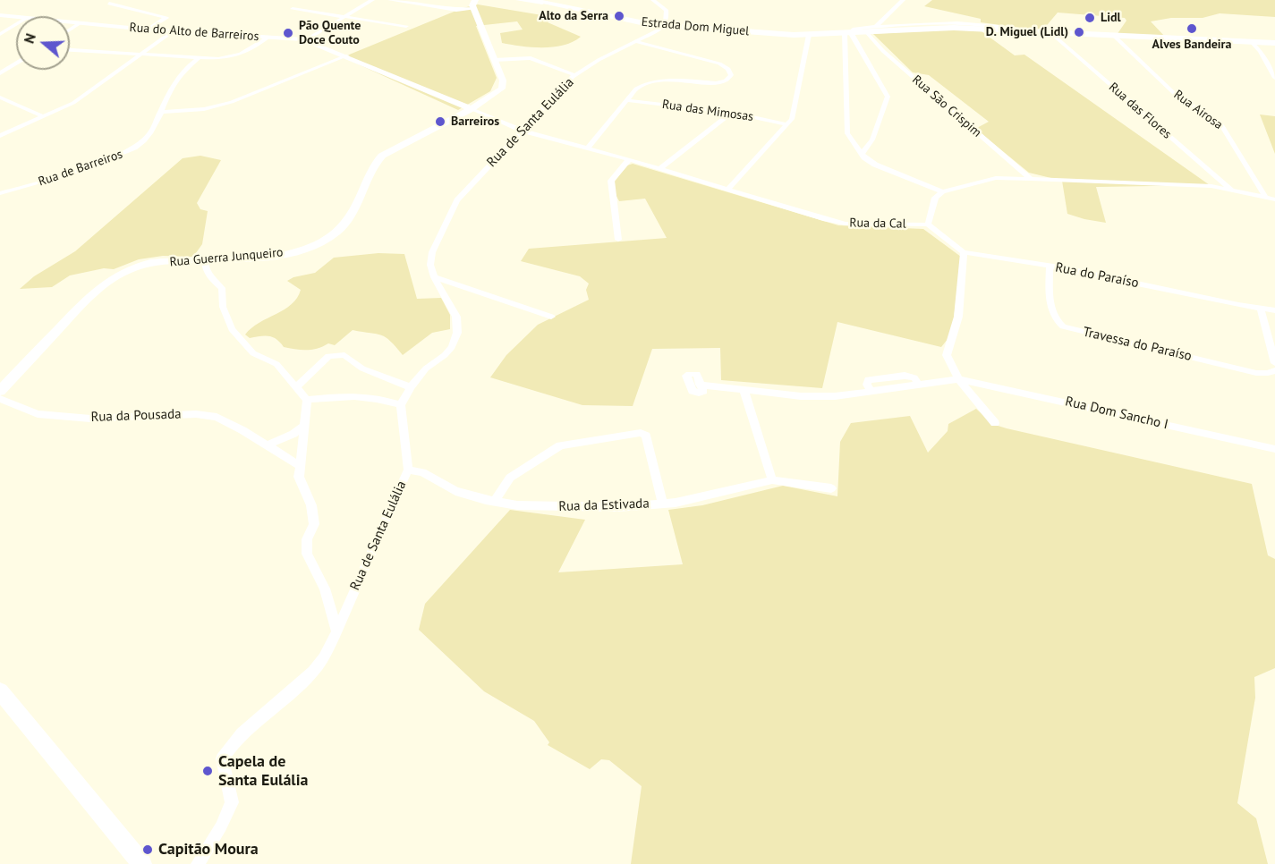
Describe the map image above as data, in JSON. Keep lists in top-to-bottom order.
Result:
{
  "streets": {
    "main road": ["Estrada Dom Miguel"],
    "street": [
      "Rua do Alto de Barreiros",
      "Rua São Crispim",
      "Rua Airosa",
      "Rua das Mimosas",
      "Rua das Flores",
      "Rua de Santa Eulália",
      "Rua de Barreiros",
      "Rua da Cal",
      "Rua Guerra Junqueiro",
      "Rua do Paraíso",
      "Travessa do Paraíso",
      "Rua Dom Sancho I",
      "Rua da Pousada",
      "Rua da Estivada"
    ]
  },
  "crossings": [
    ["Estrada Dom Miguel", "Rua São Crispim"],
    ["Estrada Dom Miguel", "Rua Airosa"],
    ["Estrada Dom Miguel", "Rua das Flores"],
    ["Estrada Dom Miguel", "Rua de Santa Eulália"],
    ["Rua do Alto de Barreiros", "Rua da Cal"],
    ["Rua do Alto de Barreiros", "Rua Guerra Junqueiro"],
    ["Rua de Santa Eulália", "Rua da Cal"],
    ["Rua de Santa Eulália", "Rua da Estivada"],
    ["Rua da Cal", "Rua Guerra Junqueiro"],
    ["Rua da Cal", "Rua do Paraíso"],
    ["Rua do Paraíso", "Travessa do Paraíso"]
  ],
  "places": [
    "Alto da Serra",
    "Lidl",
    "Alves Bandeira",
    "D. Miguel (Lidl)",
    "Pão Quente Doce Couto",
    "Barreiros",
    "Capela de Santa Eulália",
    "Capitão Moura"
  ],
  "north": "left"
}
